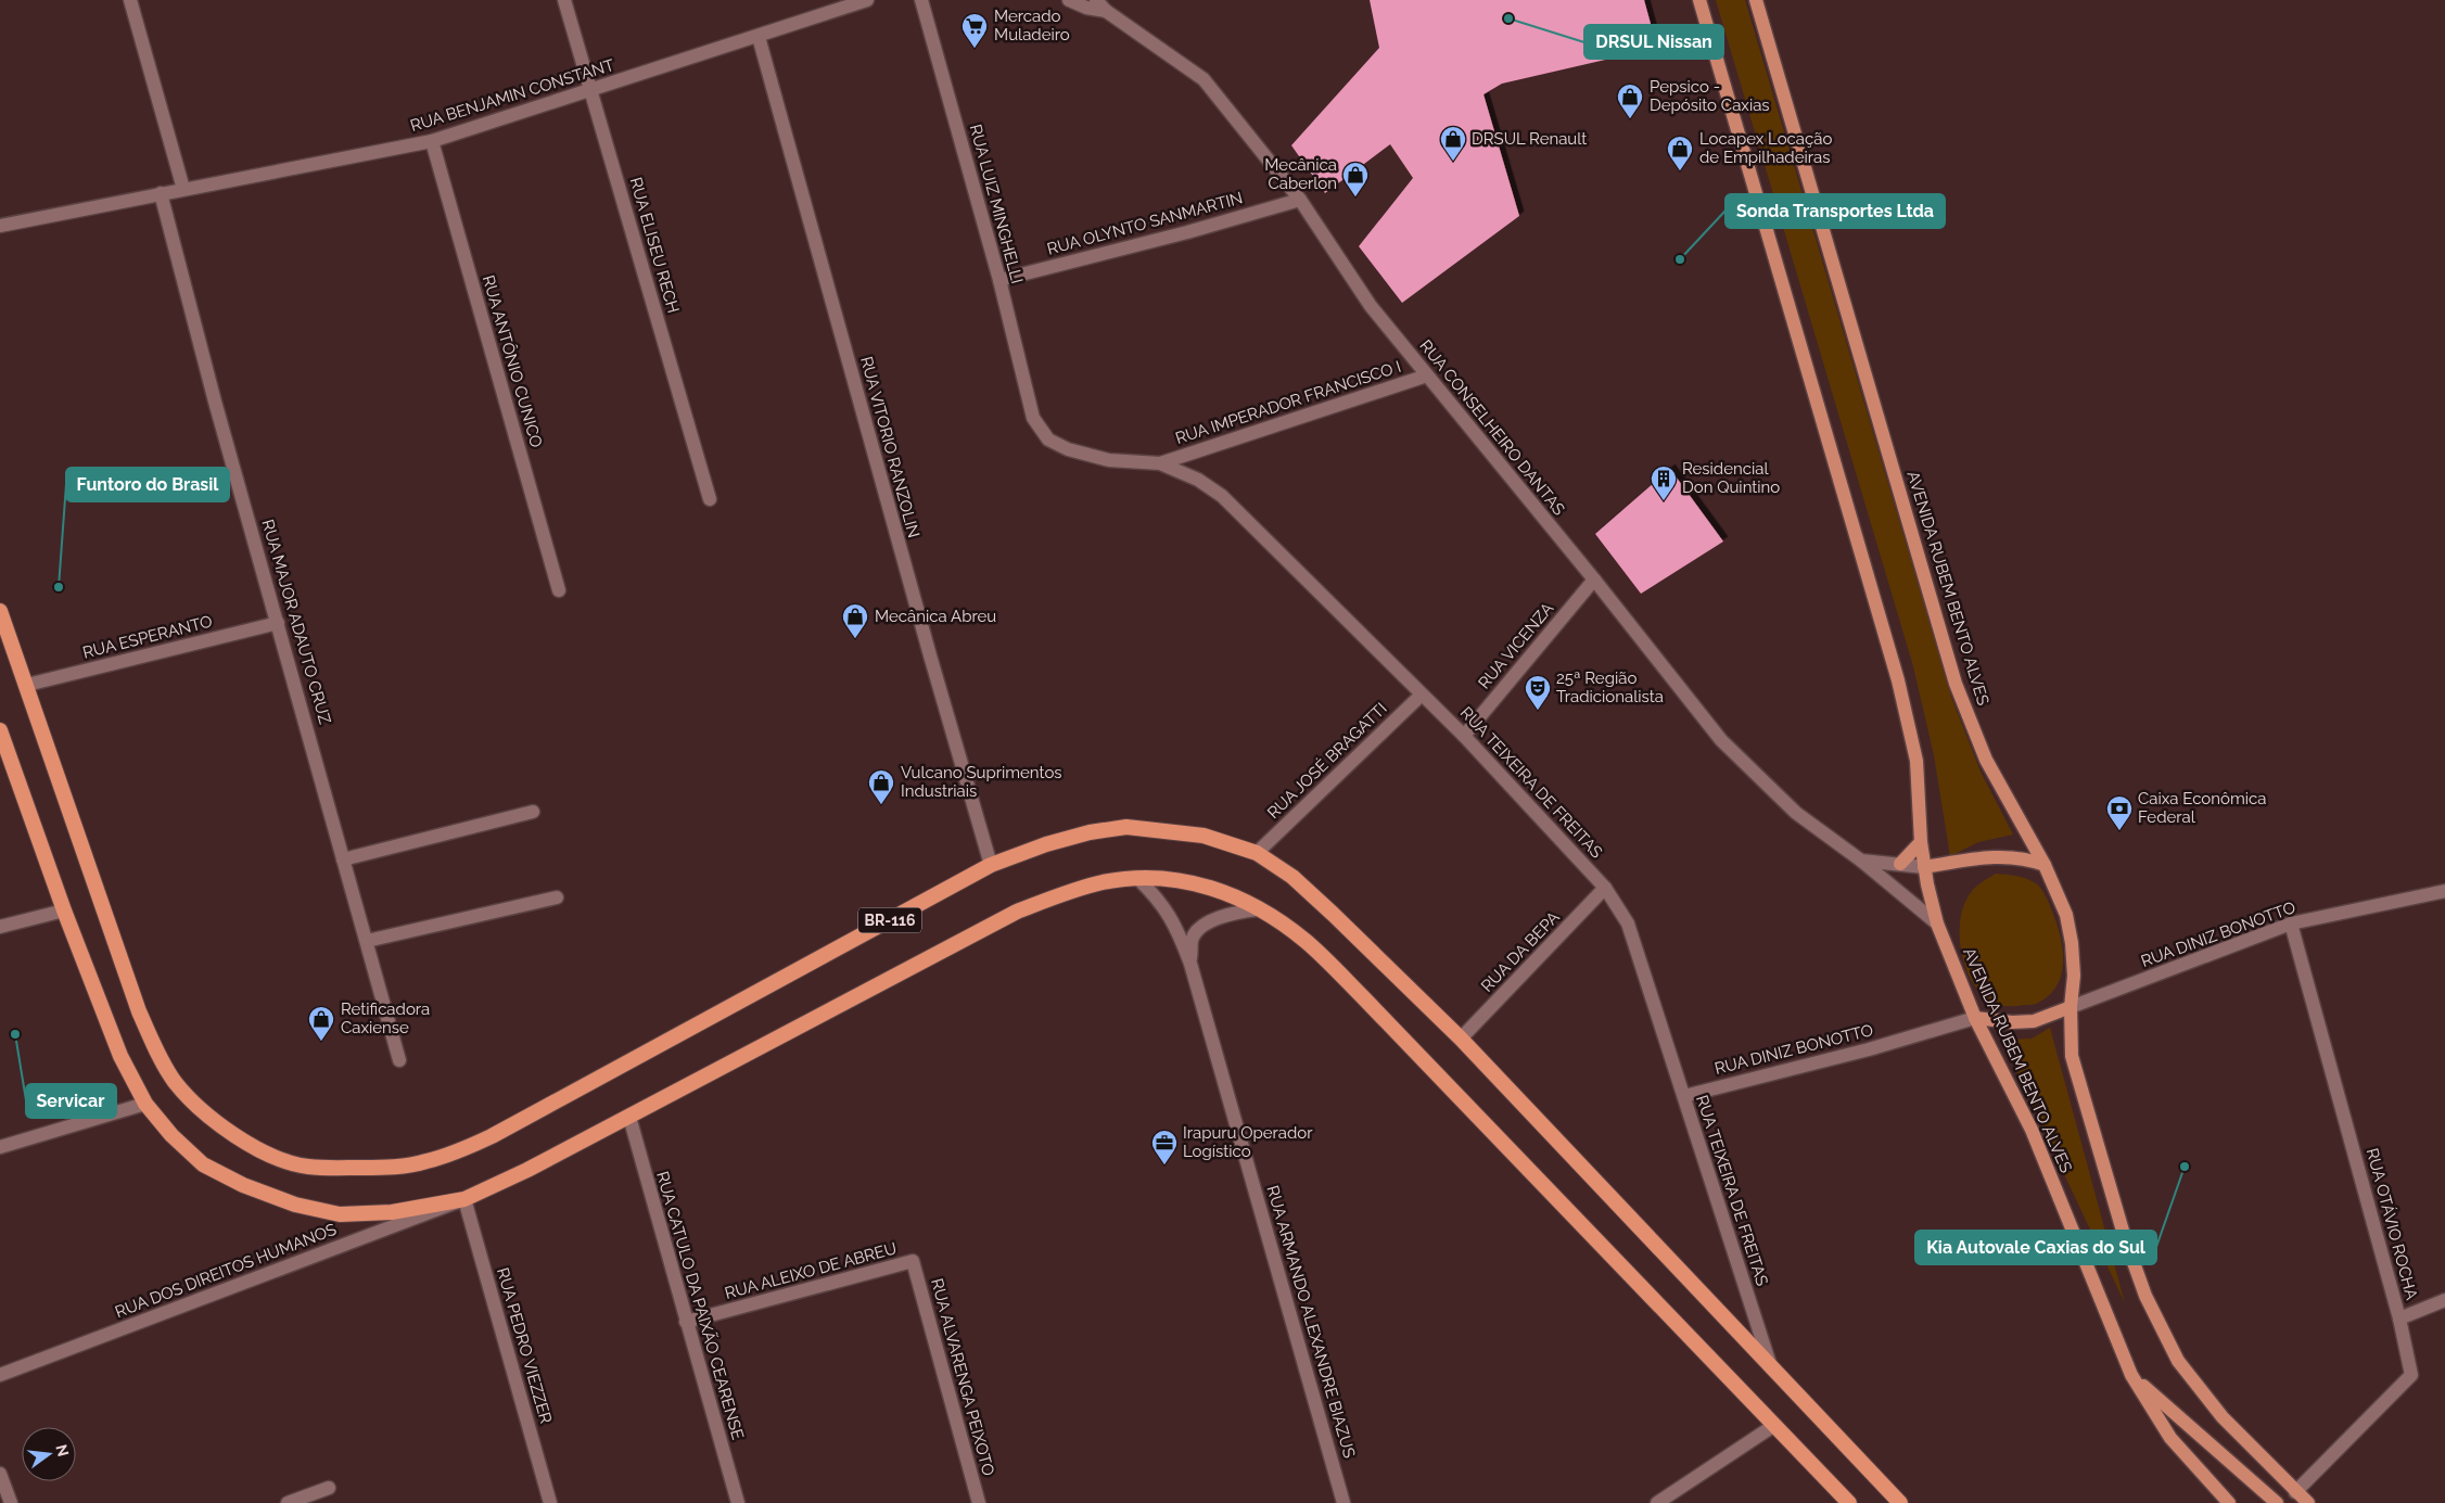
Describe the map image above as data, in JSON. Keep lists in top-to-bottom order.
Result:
{
  "streets": {
    "highway": ["BR-116"],
    "main road": ["AVENIDA RUBEM BENTO ALVES"],
    "street": [
      "RUA BENJAMIN CONSTANT",
      "RUA LUIZ MINGHELLI",
      "RUA OLYNTO SANMARTIN",
      "RUA ELISEU RECH",
      "RUA ANTÔNIO CUNICO",
      "RUA IMPERADOR FRANCISCO I",
      "RUA CONSELHEIRO DANTAS",
      "RUA VITORIO RANZOLIN",
      "RUA MAJOR ADAUTO CRUZ",
      "RUA ESPERANTO",
      "RUA VICENZA",
      "RUA JOSÉ BRAGATTI",
      "RUA TEIXEIRA DE FREITAS",
      "RUA DINIZ BONOTTO",
      "RUA DA BEPA",
      "RUA OTÁVIO ROCHA",
      "RUA DOS DIREITOS HUMANOS",
      "RUA ALEIXO DE ABREU",
      "RUA CATULO DA PAIXÃO CEARENSE",
      "RUA ARMANDO ALEXANDRE BIAZUS",
      "RUA PEDRO VIEZZER",
      "RUA ALVARENGA PEIXOTO"
    ]
  },
  "crossings": [
    ["RUA BENJAMIN CONSTANT", "RUA ELISEU RECH"],
    ["RUA BENJAMIN CONSTANT", "RUA ANTÔNIO CUNICO"],
    ["RUA BENJAMIN CONSTANT", "RUA VITORIO RANZOLIN"],
    ["RUA BENJAMIN CONSTANT", "RUA MAJOR ADAUTO CRUZ"],
    ["RUA LUIZ MINGHELLI", "RUA OLYNTO SANMARTIN"],
    ["RUA LUIZ MINGHELLI", "RUA TEIXEIRA DE FREITAS"],
    ["RUA OLYNTO SANMARTIN", "RUA CONSELHEIRO DANTAS"],
    ["RUA IMPERADOR FRANCISCO I", "RUA CONSELHEIRO DANTAS"],
    ["RUA IMPERADOR FRANCISCO I", "RUA TEIXEIRA DE FREITAS"],
    ["RUA CONSELHEIRO DANTAS", "AVENIDA RUBEM BENTO ALVES"],
    ["RUA CONSELHEIRO DANTAS", "RUA VICENZA"],
    ["RUA VITORIO RANZOLIN", "BR-116"],
    ["AVENIDA RUBEM BENTO ALVES", "RUA DINIZ BONOTTO"],
    ["AVENIDA RUBEM BENTO ALVES", "RUA OTÁVIO ROCHA"],
    ["RUA MAJOR ADAUTO CRUZ", "RUA ESPERANTO"],
    ["RUA ESPERANTO", "BR-116"],
    ["RUA VICENZA", "RUA TEIXEIRA DE FREITAS"],
    ["RUA JOSÉ BRAGATTI", "RUA TEIXEIRA DE FREITAS"],
    ["RUA JOSÉ BRAGATTI", "BR-116"],
    ["RUA TEIXEIRA DE FREITAS", "BR-116"],
    ["RUA TEIXEIRA DE FREITAS", "RUA DINIZ BONOTTO"],
    ["RUA TEIXEIRA DE FREITAS", "RUA DA BEPA"],
    ["BR-116", "RUA DA BEPA"],
    ["RUA DINIZ BONOTTO", "RUA OTÁVIO ROCHA"],
    ["RUA DOS DIREITOS HUMANOS", "RUA PEDRO VIEZZER"],
    ["RUA ALEIXO DE ABREU", "RUA CATULO DA PAIXÃO CEARENSE"],
    ["RUA ALEIXO DE ABREU", "RUA ALVARENGA PEIXOTO"]
  ],
  "places": {
    "other": [
      "DRSUL Nissan",
      "Sonda Transportes Ltda",
      "Funtoro do Brasil",
      "Servicar",
      "Kia Autovale Caxias do Sul"
    ],
    "supermarket": ["Mercado Muladeiro"],
    "shop": [
      "Pepsico - Depósito Caxias",
      "DRSUL Renault",
      "Locapex Locação de Empilhadeiras",
      "Mecânica Caberlon",
      "Mecânica Abreu",
      "Vulcano Suprimentos Industriais",
      "Retificadora Caxiense"
    ],
    "building": ["Residencial Don Quintino"],
    "theatre": ["25ª Região Tradicionalista"],
    "bank": ["Caixa Econômica Federal"],
    "office": ["Irapuru Operador Logístico"]
  },
  "north": "right"
}
